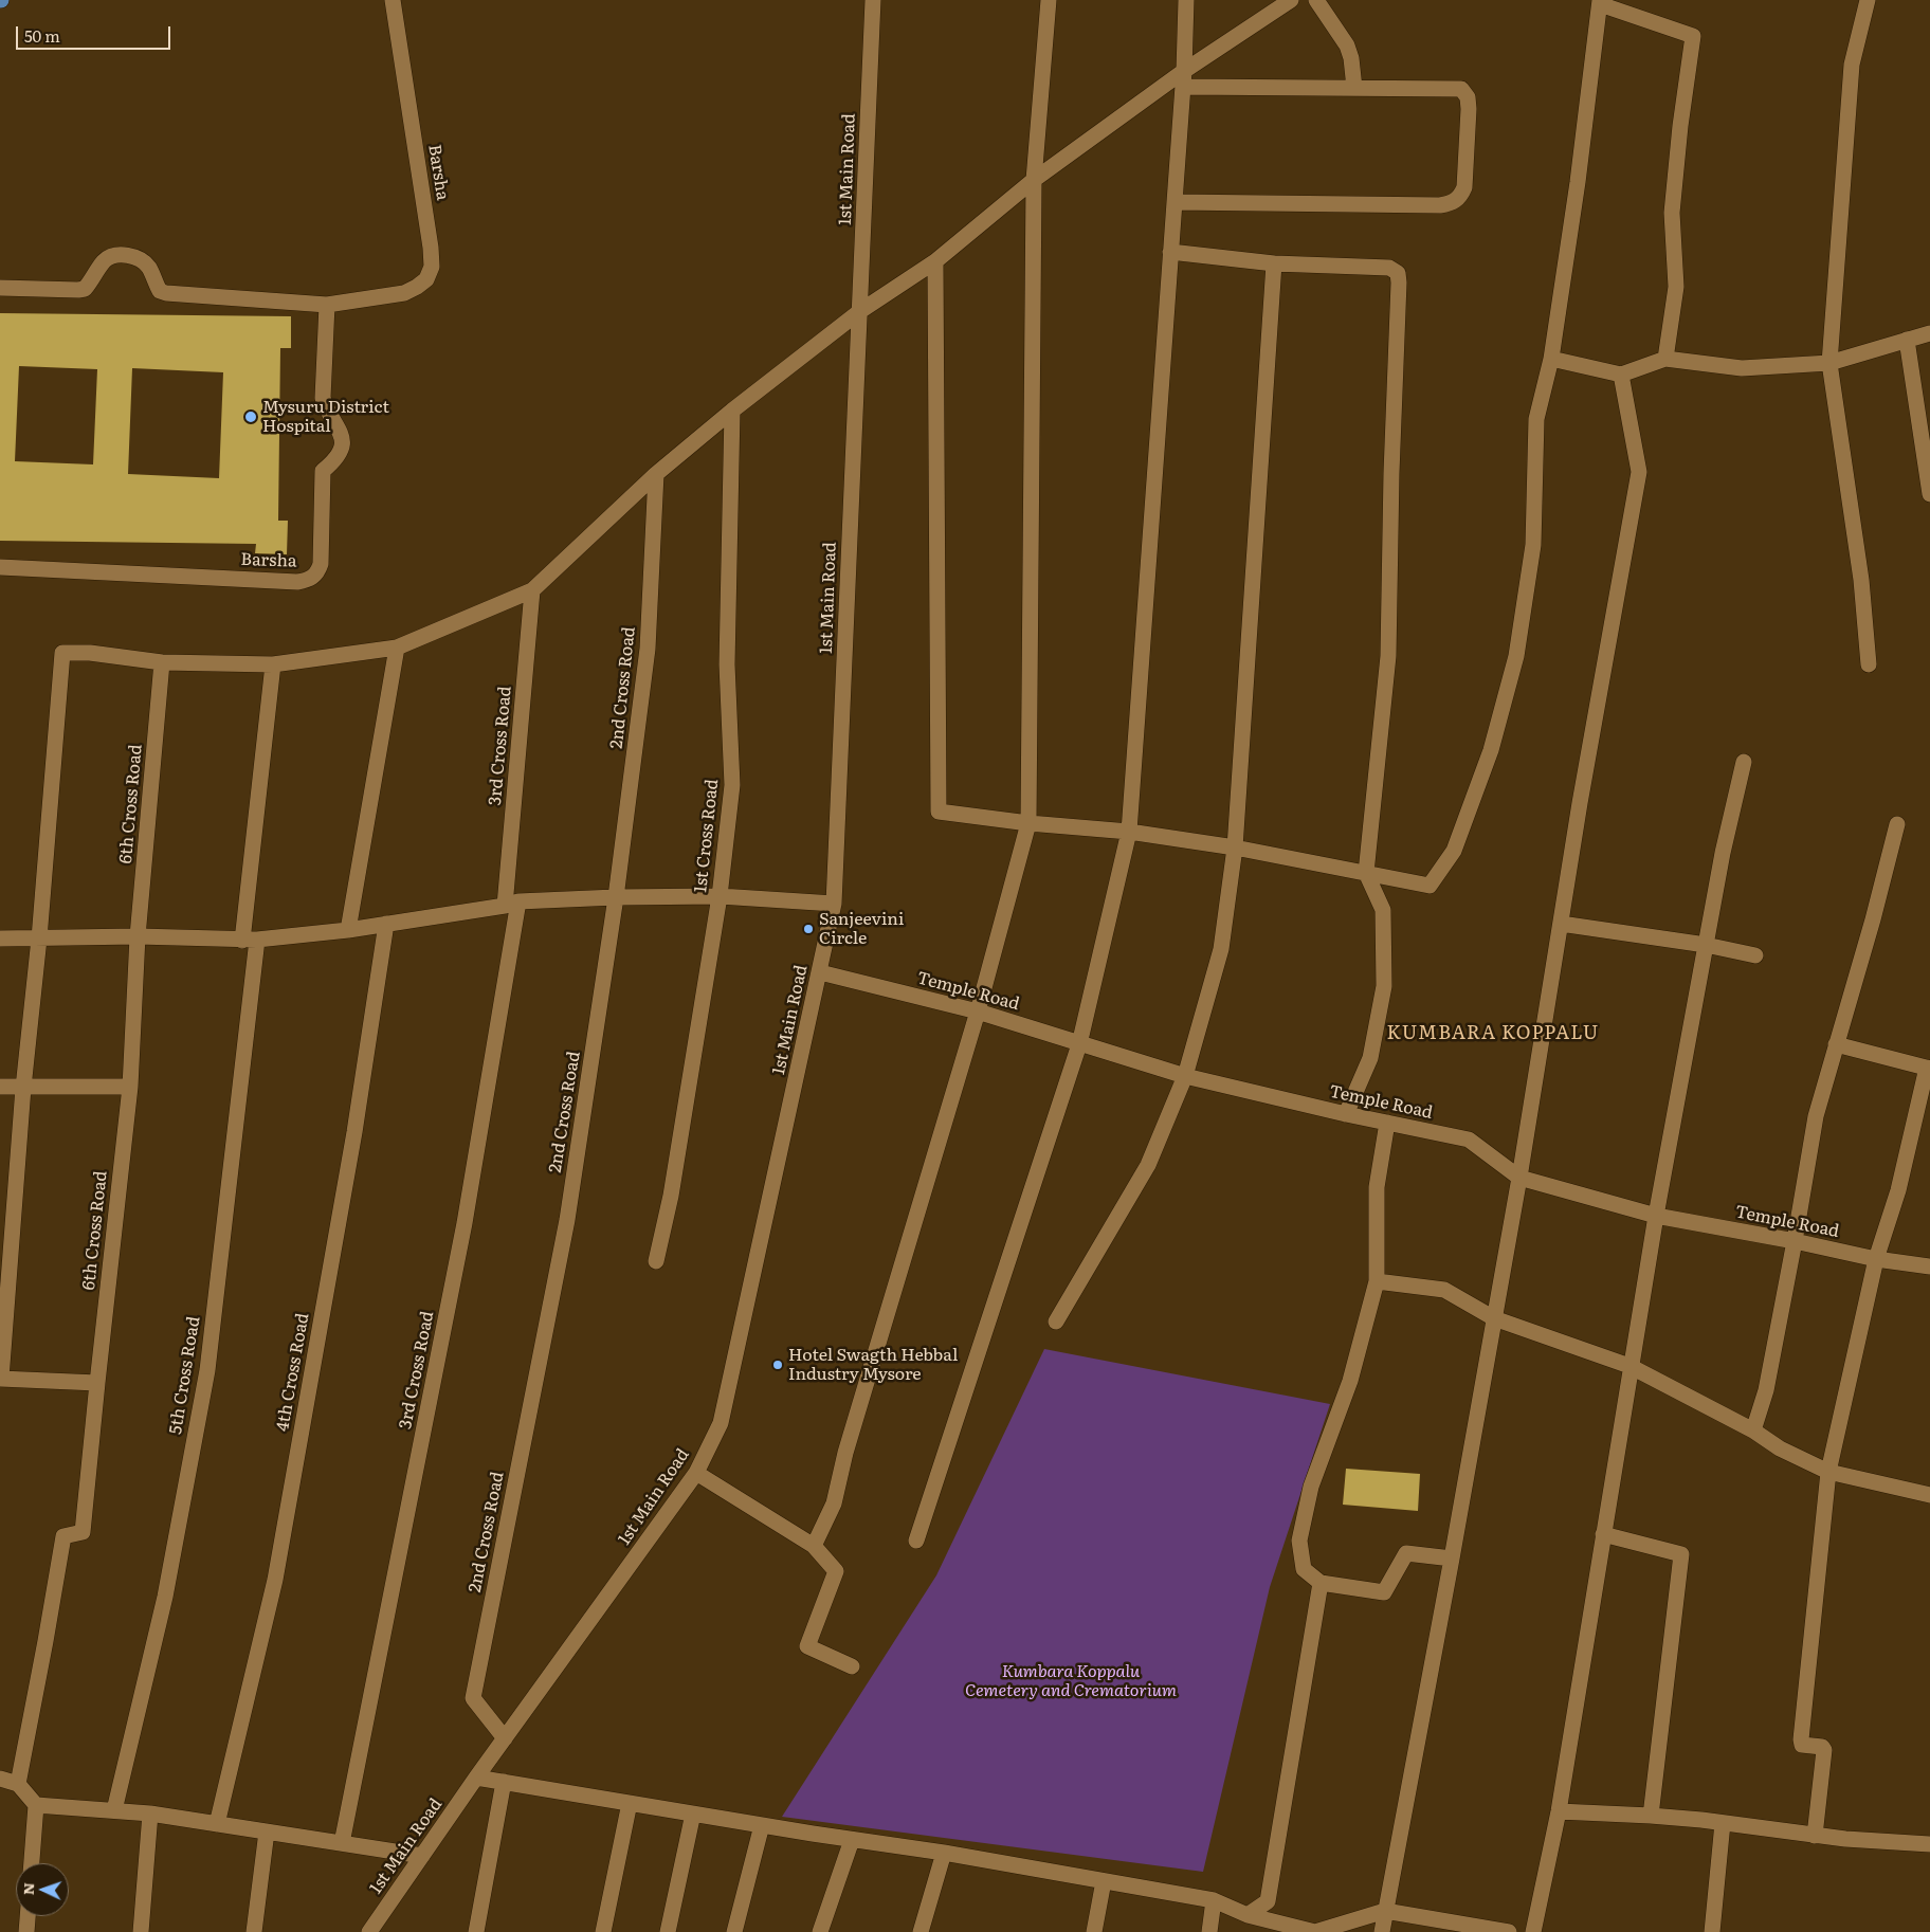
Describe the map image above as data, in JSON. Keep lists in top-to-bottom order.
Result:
{
  "streets": {
    "street": [
      "1st Main Road",
      "Barsha",
      "2nd Cross Road",
      "3rd Cross Road",
      "6th Cross Road",
      "1st Cross Road",
      "Temple Road",
      "4th Cross Road",
      "5th Cross Road"
    ]
  },
  "crossings": [
    ["1st Main Road", "2nd Cross Road"],
    ["1st Main Road", "Temple Road"]
  ],
  "districts": ["KUMBARA KOPPALU"],
  "parks": ["Kumbara Koppalu Cemetery and Crematorium"],
  "places": ["Mysuru District Hospital", "Sanjeevini Circle", "Hotel Swagth Hebbal Industry Mysore"],
  "scale_bar": "50 m",
  "north": "left"
}
